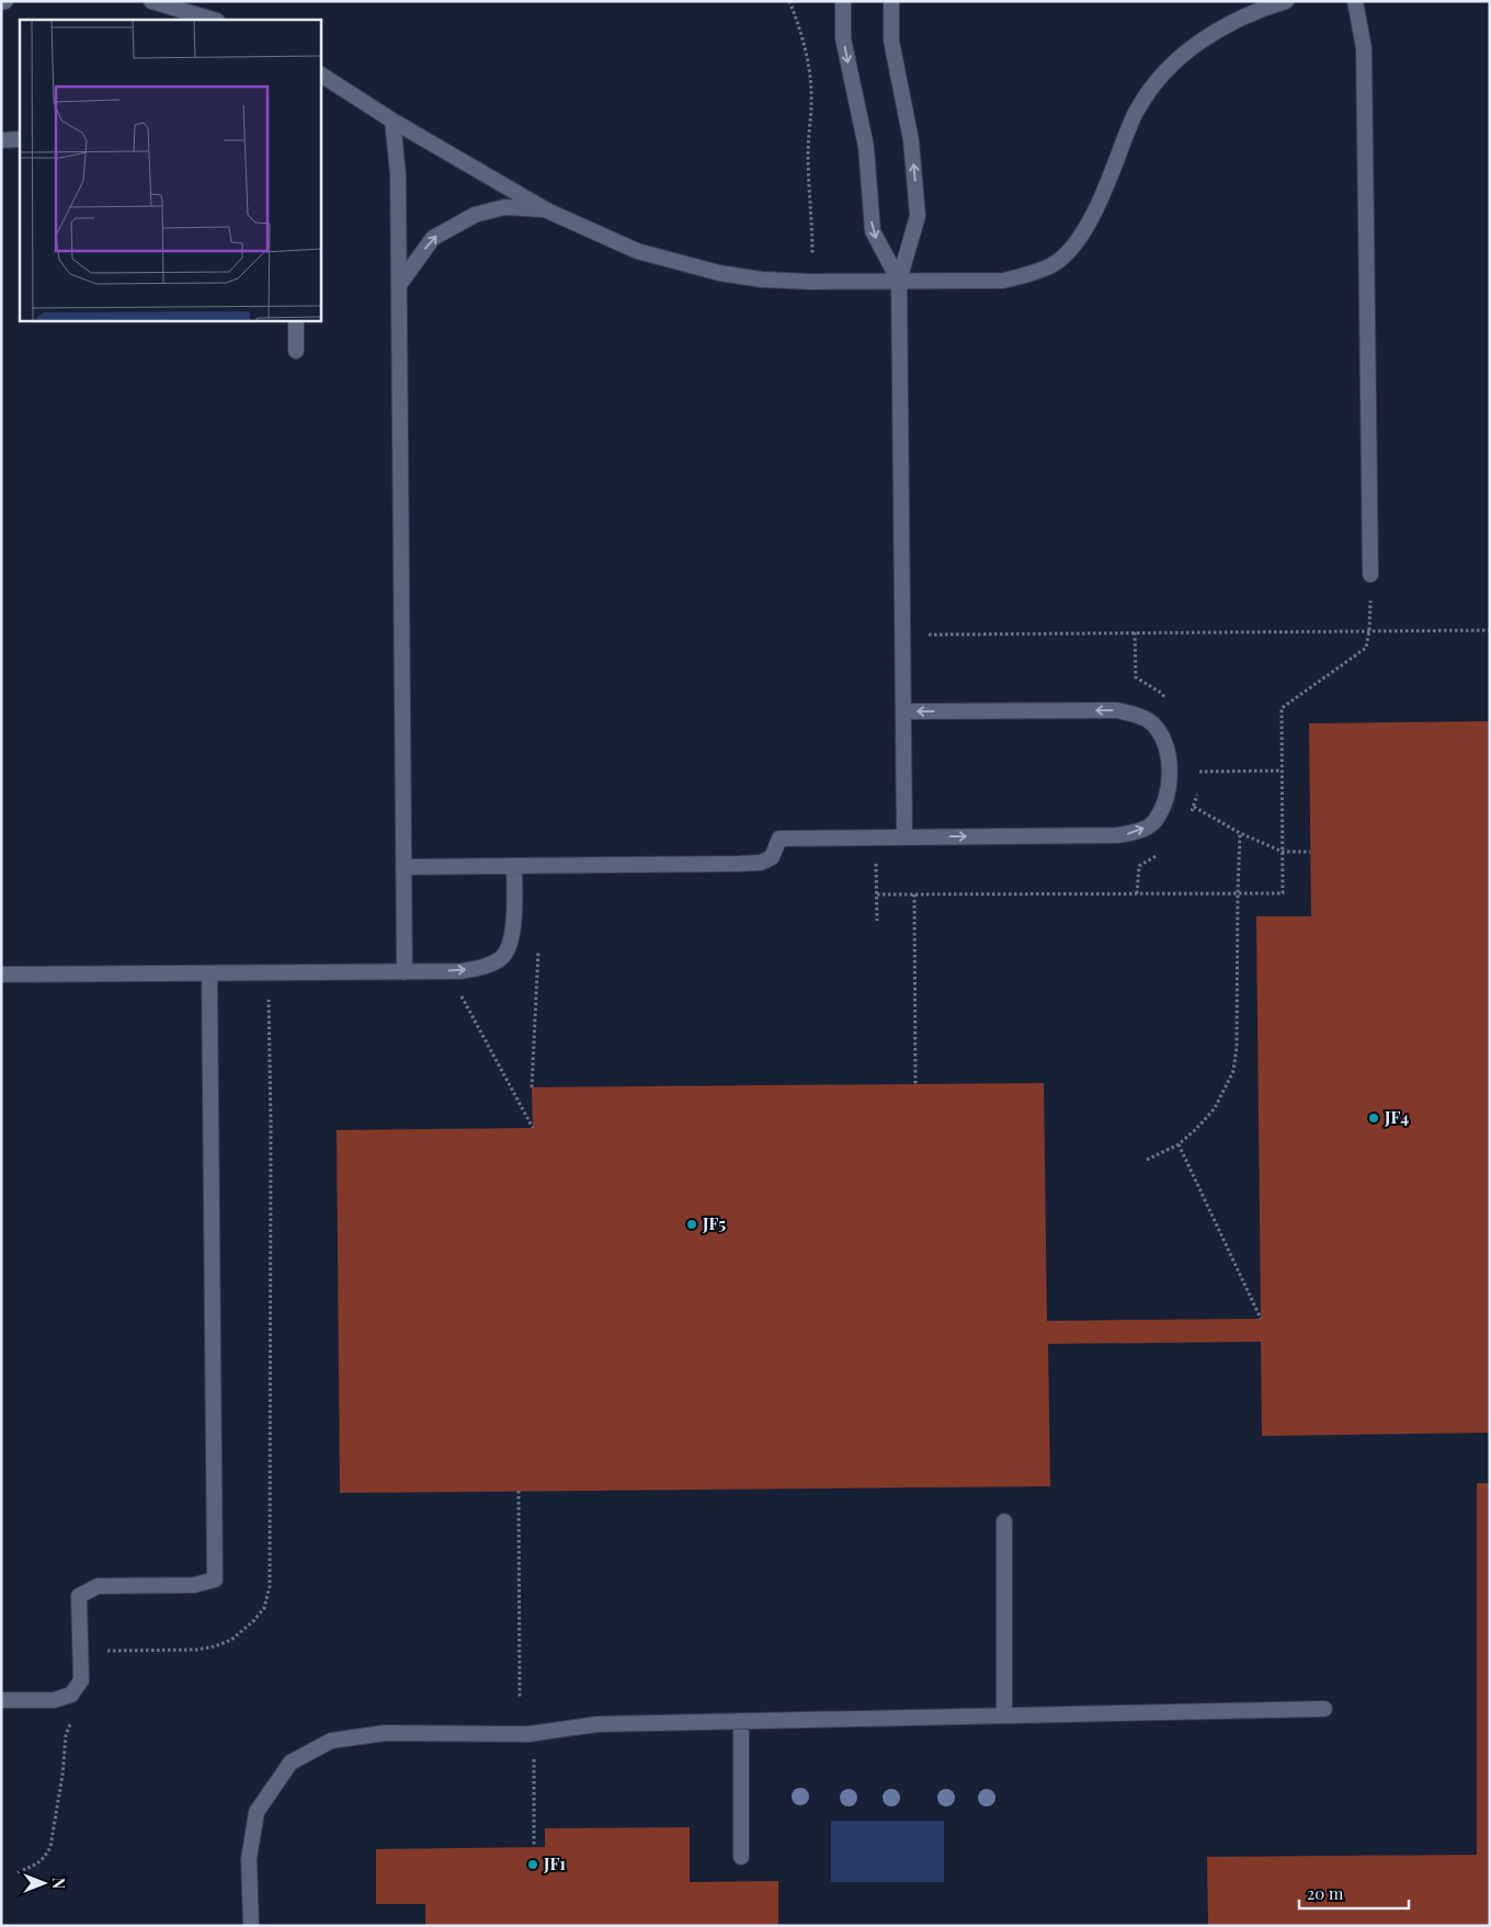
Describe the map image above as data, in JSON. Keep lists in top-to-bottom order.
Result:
{
  "places": ["JF4", "JF5", "JF1"],
  "scale_bar": "20 m",
  "north": "right"
}
